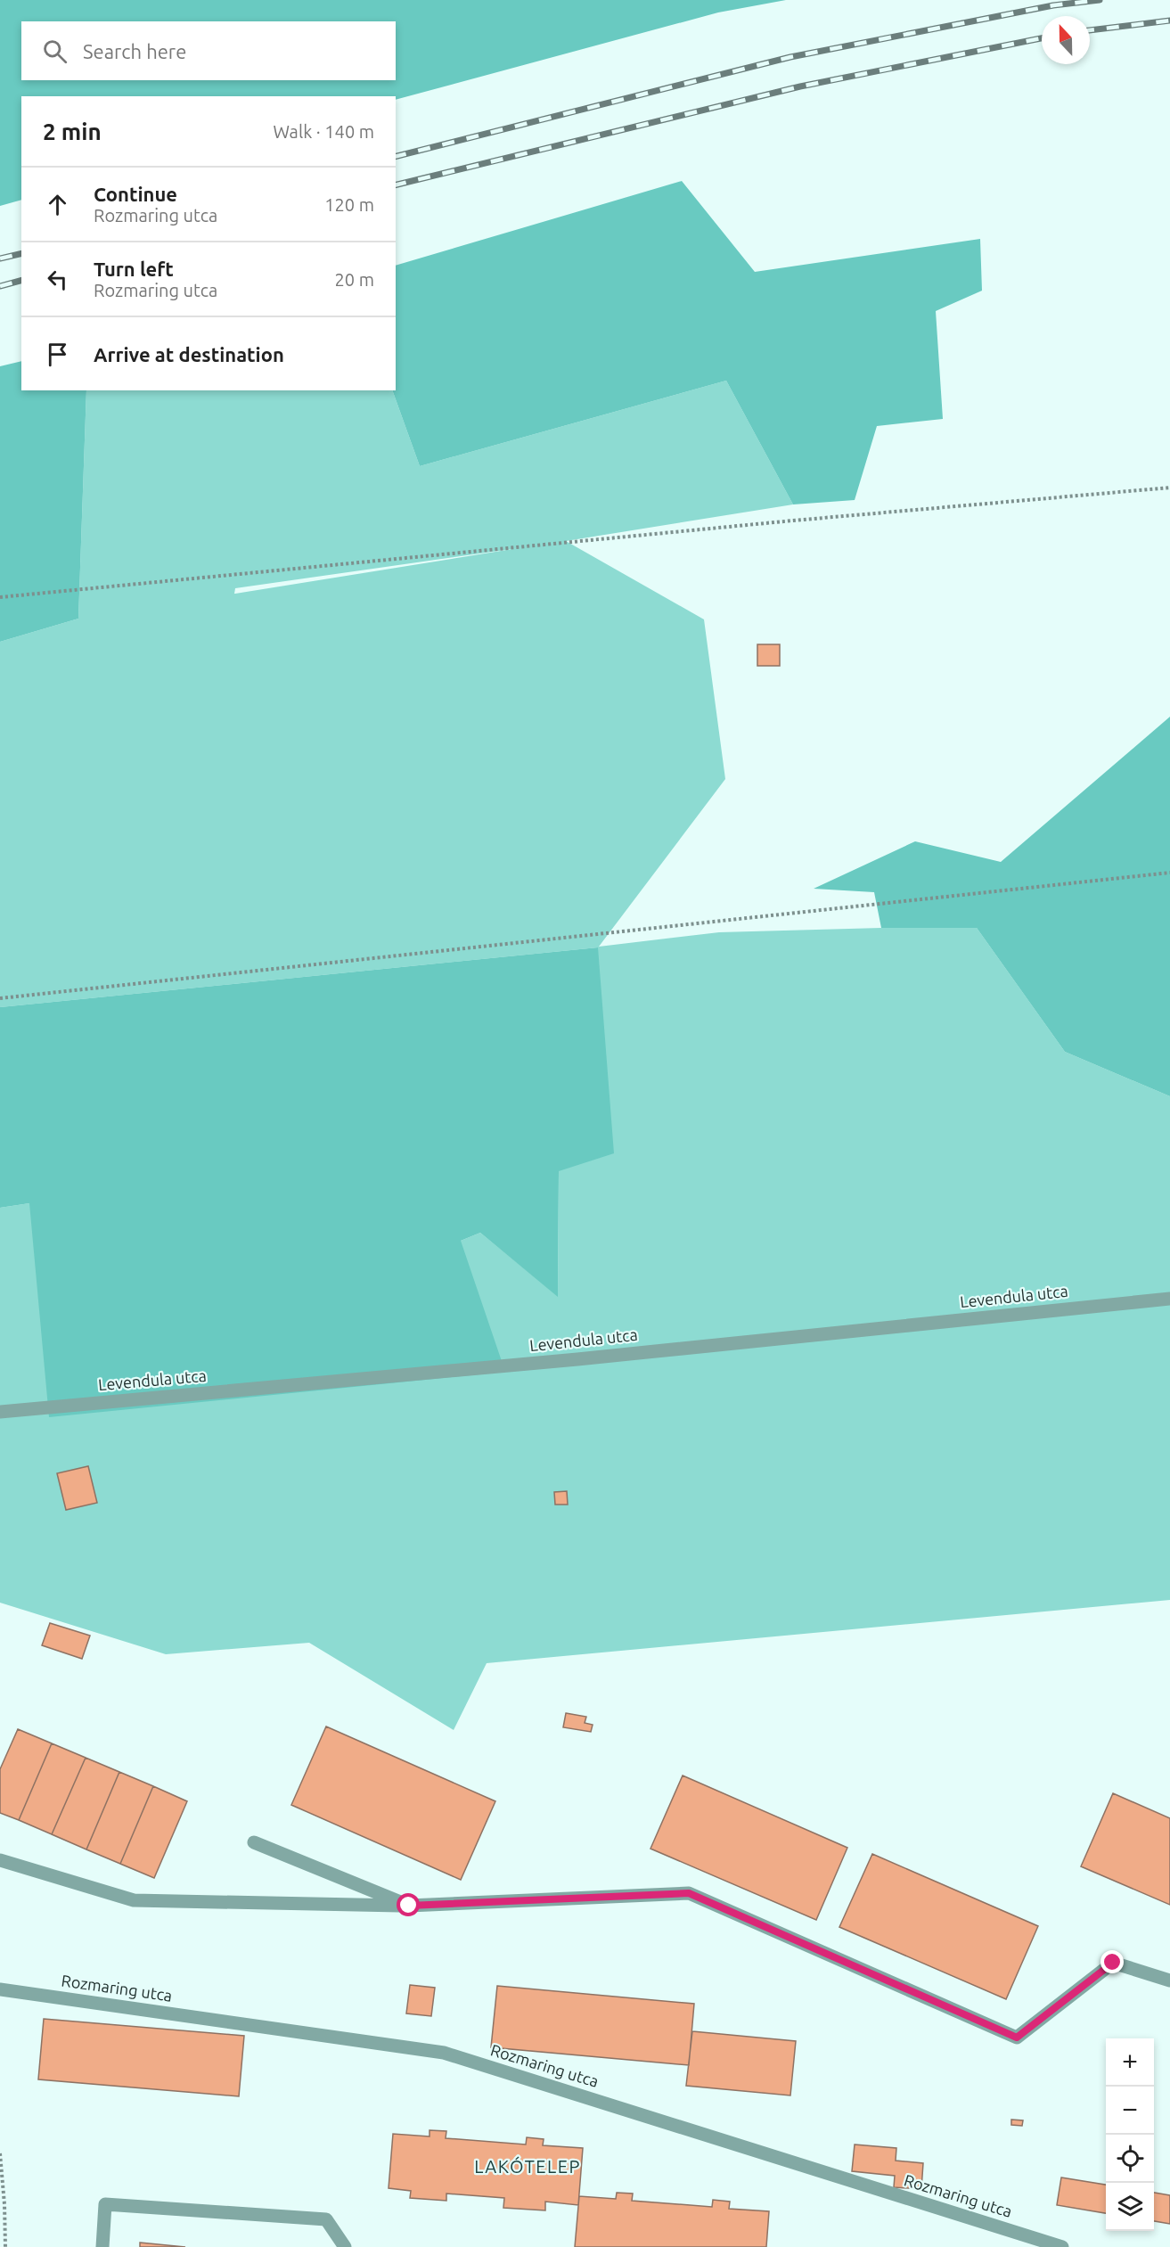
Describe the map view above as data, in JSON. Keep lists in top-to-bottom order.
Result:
{
  "streets": {
    "street": ["Levendula utca", "Rozmaring utca"]
  },
  "districts": ["LAKÓTELEP"],
  "north": "top",
  "page": {
    "search": "Search here",
    "heading": ["2 min", "Walk · 140 m"],
    "list": [
      ["Continue", "Rozmaring utca", "120 m"],
      ["Turn left", "Rozmaring utca", "20 m"],
      "Arrive at destination"
    ],
    "map_buttons": ["+", "−"]
  }
}
